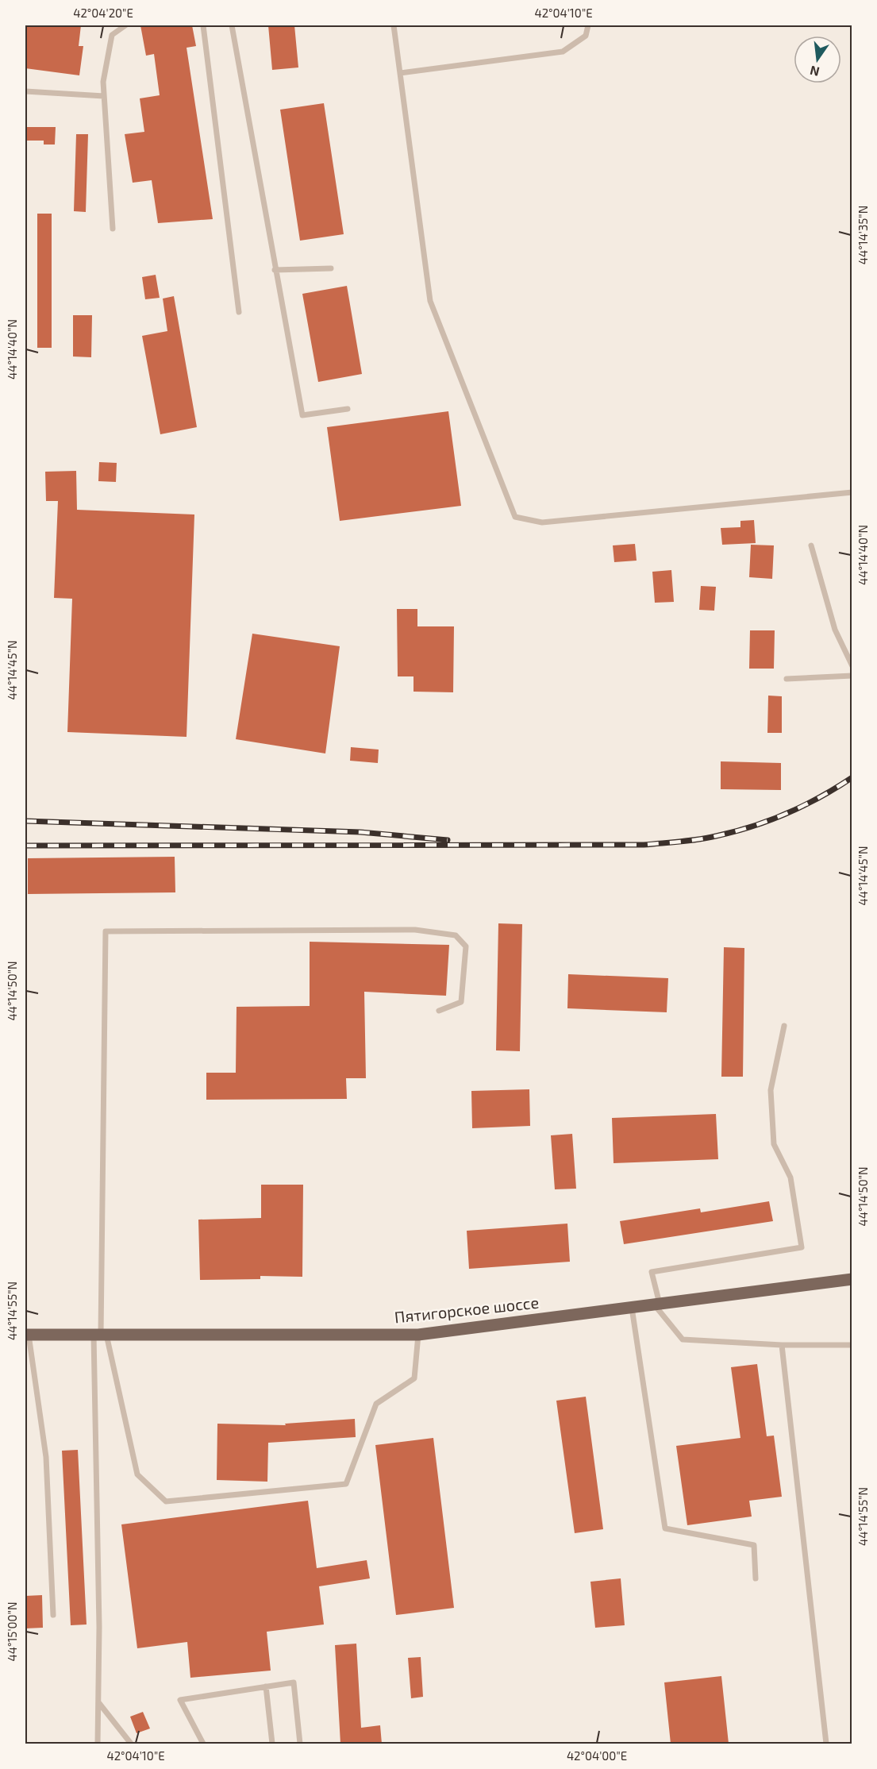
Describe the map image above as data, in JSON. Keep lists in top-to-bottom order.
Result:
{
  "streets": {
    "main road": ["Пятигорское шоссе"]
  },
  "north": "bottom",
  "coordinates": [
    "42°04'20\"E",
    "42°04'10\"E",
    "44°14'35\"N",
    "44°14'40\"N",
    "44°14'45\"N",
    "44°14'50\"N",
    "44°14'55\"N",
    "44°15'00\"N",
    "42°04'00\"E"
  ]
}
